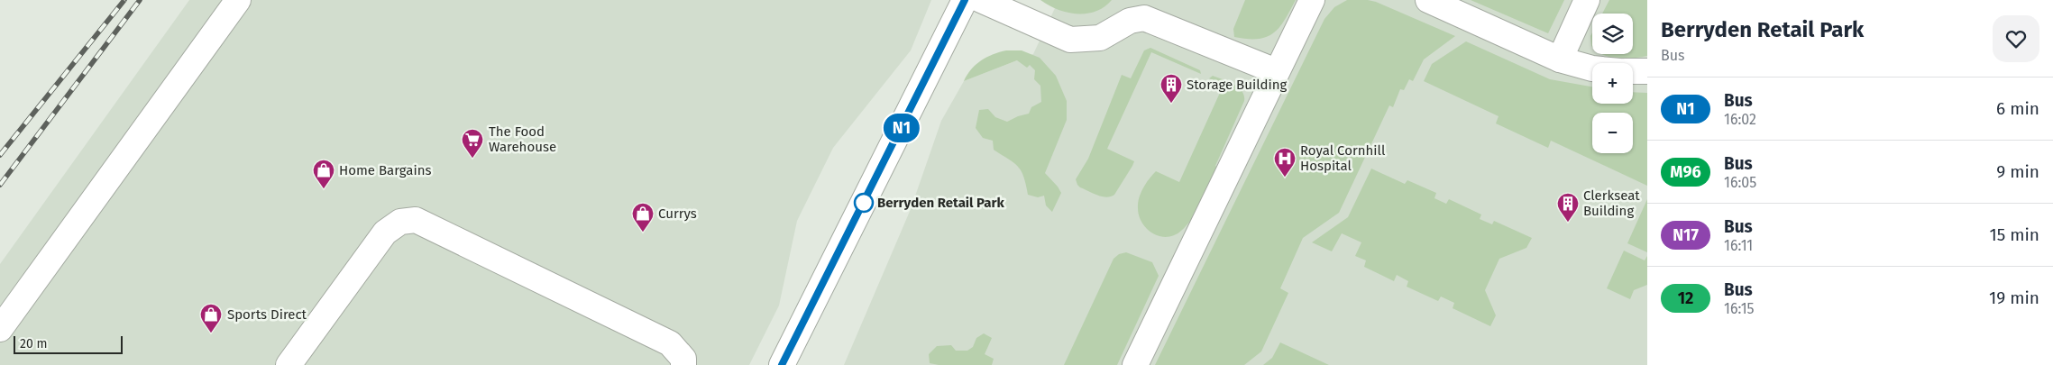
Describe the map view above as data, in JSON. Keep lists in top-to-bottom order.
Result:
{
  "places": {
    "building": ["Storage Building", "Clerkseat Building"],
    "supermarket": ["The Food Warehouse"],
    "hospital": ["Royal Cornhill Hospital"],
    "shop": ["Home Bargains", "Currys", "Sports Direct"],
    "other": ["Berryden Retail Park"]
  },
  "lines": ["bus line N1"],
  "scale_bar": "20 m",
  "page": {
    "on_map": "N1",
    "heading": ["Berryden Retail Park", "Bus"],
    "map_buttons": ["+", "−"],
    "list": [
      {
        "mark": "N1",
        "name": "Bus",
        "note": "16:02",
        "value": "6 min"
      },
      {
        "mark": "M96",
        "name": "Bus",
        "note": "16:05",
        "value": "9 min"
      },
      {
        "mark": "N17",
        "name": "Bus",
        "note": "16:11",
        "value": "15 min"
      },
      {
        "mark": "12",
        "name": "Bus",
        "note": "16:15",
        "value": "19 min"
      }
    ],
    "scale": "20 m"
  }
}
